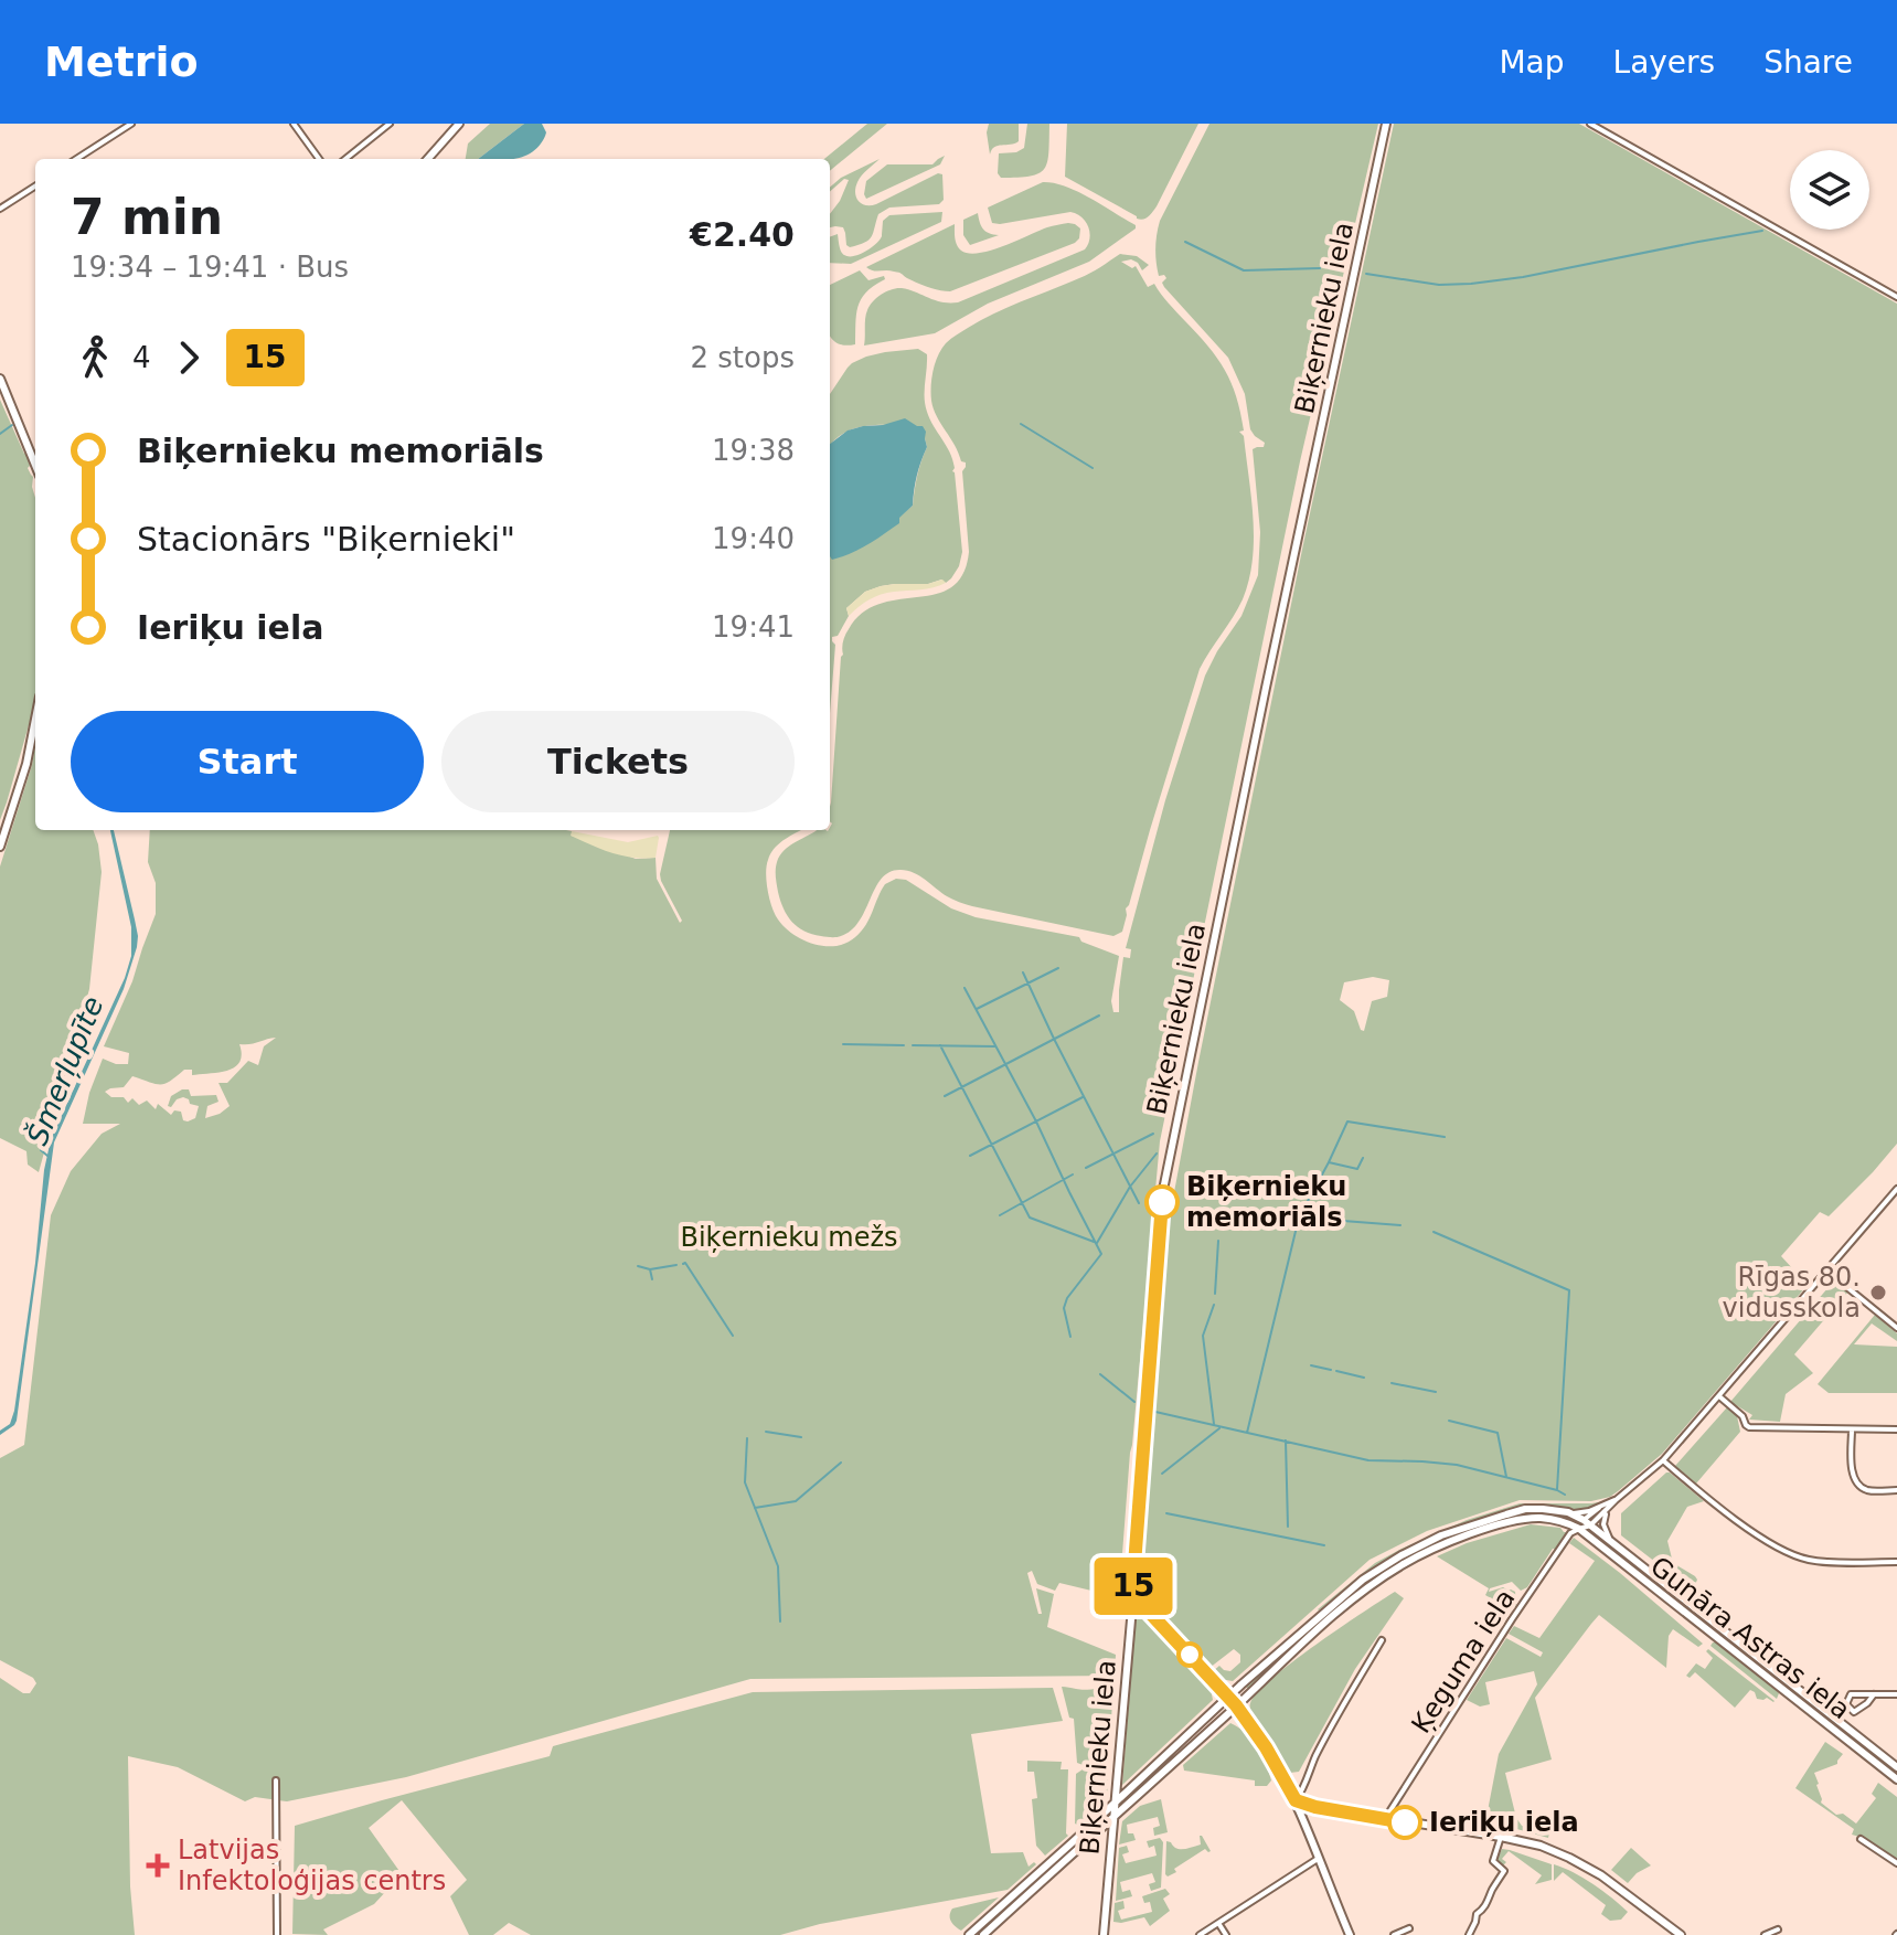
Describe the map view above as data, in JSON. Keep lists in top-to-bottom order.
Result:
{
  "streets": {
    "main road": ["Biķernieku iela", "Gunāra Astras iela"],
    "street": ["Ķeguma iela"]
  },
  "crossings": [
    ["Gunāra Astras iela", "Ķeguma iela"]
  ],
  "water": ["Šmerļupīte"],
  "parks": ["Biķernieku mežs"],
  "places": {
    "other": ["Biķernieku memoriāls", "Rīgas 80. vidusskola", "Ieriķu iela"],
    "health": ["Latvijas Infektoloģijas centrs"]
  },
  "lines": ["bus line 15"],
  "page": {
    "header": "Metrio",
    "nav": ["Map", "Layers", "Share"],
    "on_map": "15",
    "heading": ["7 min", "19:34 – 19:41 · Bus", "€2.40"],
    "legs": ["4", "15", "2 stops"],
    "list": [
      {
        "name": "Biķernieku memoriāls",
        "value": "19:38"
      },
      {
        "name": "Stacionārs \"Biķernieki\"",
        "value": "19:40"
      },
      {
        "name": "Ieriķu iela",
        "value": "19:41"
      }
    ],
    "buttons": ["Start", "Tickets"]
  }
}
